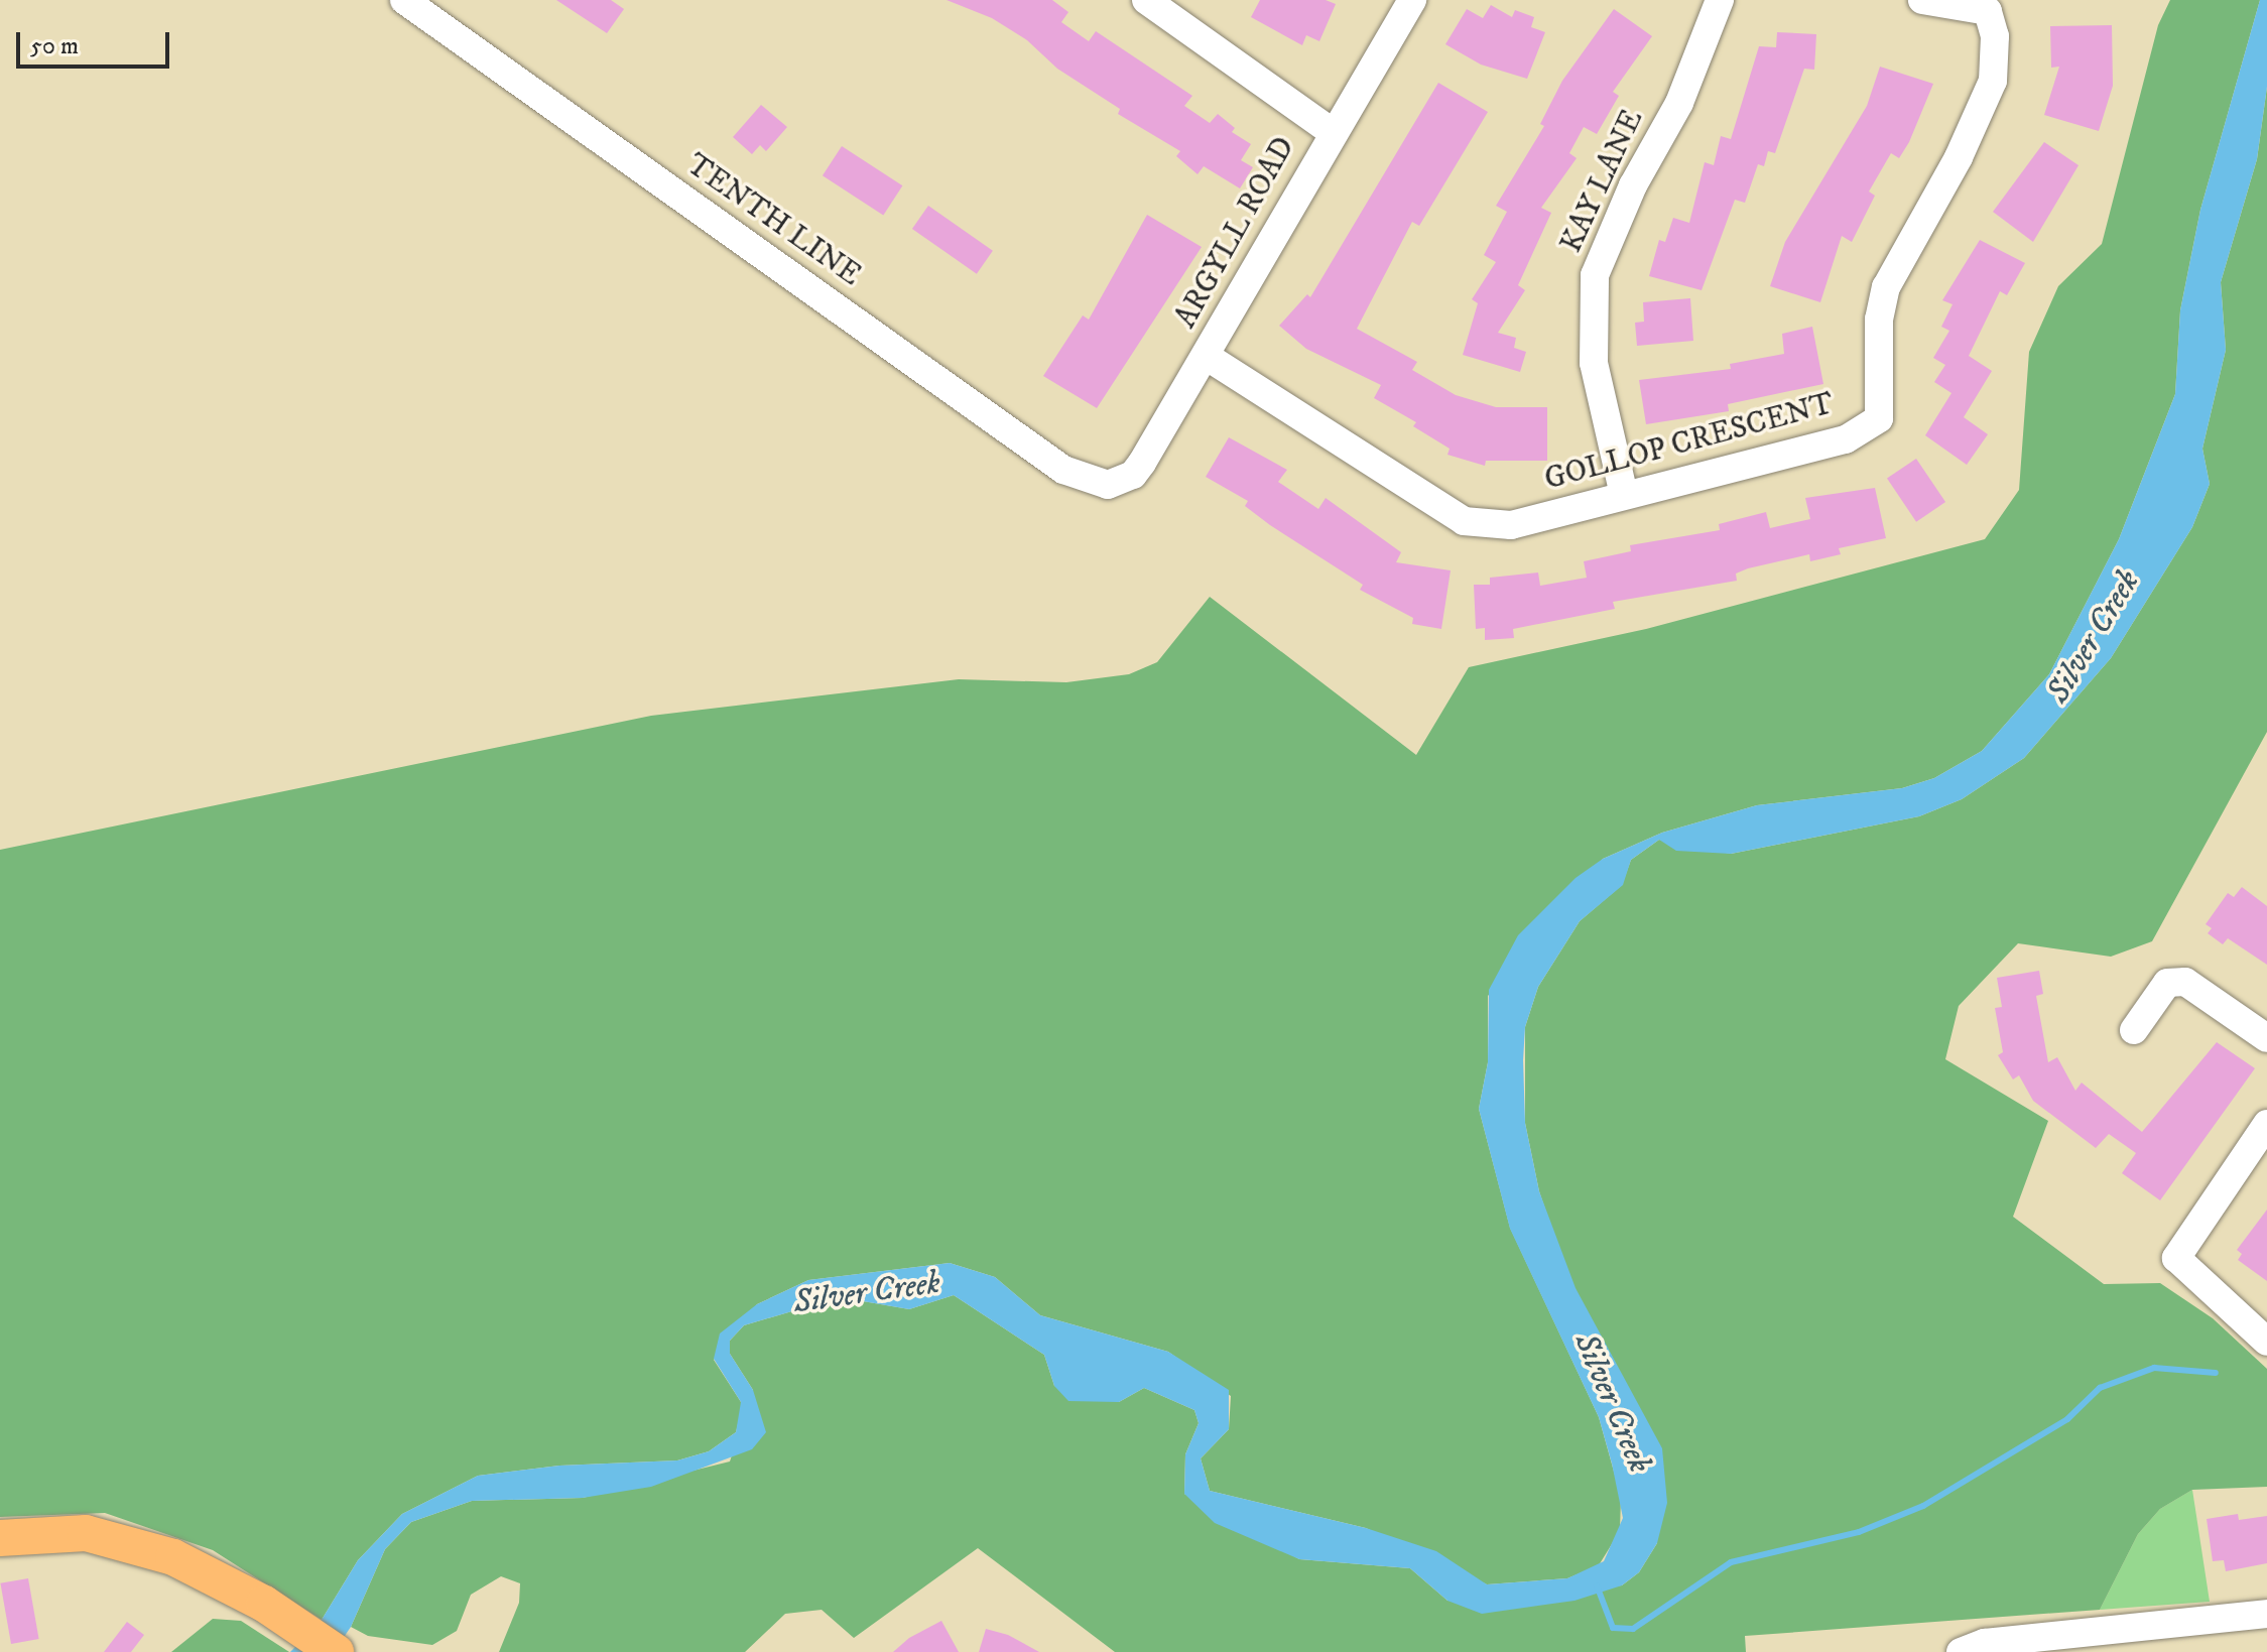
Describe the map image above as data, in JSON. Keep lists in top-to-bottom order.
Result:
{
  "streets": {
    "street": [
      "KAY LANE",
      "TENTH LINE",
      "ARGYLL ROAD",
      "GOLLOP CRESCENT"
    ]
  },
  "crossings": [
    ["KAY LANE", "GOLLOP CRESCENT"],
    ["TENTH LINE", "ARGYLL ROAD"],
    ["ARGYLL ROAD", "GOLLOP CRESCENT"]
  ],
  "water": ["Silver Creek"],
  "scale_bar": "50 m"
}
